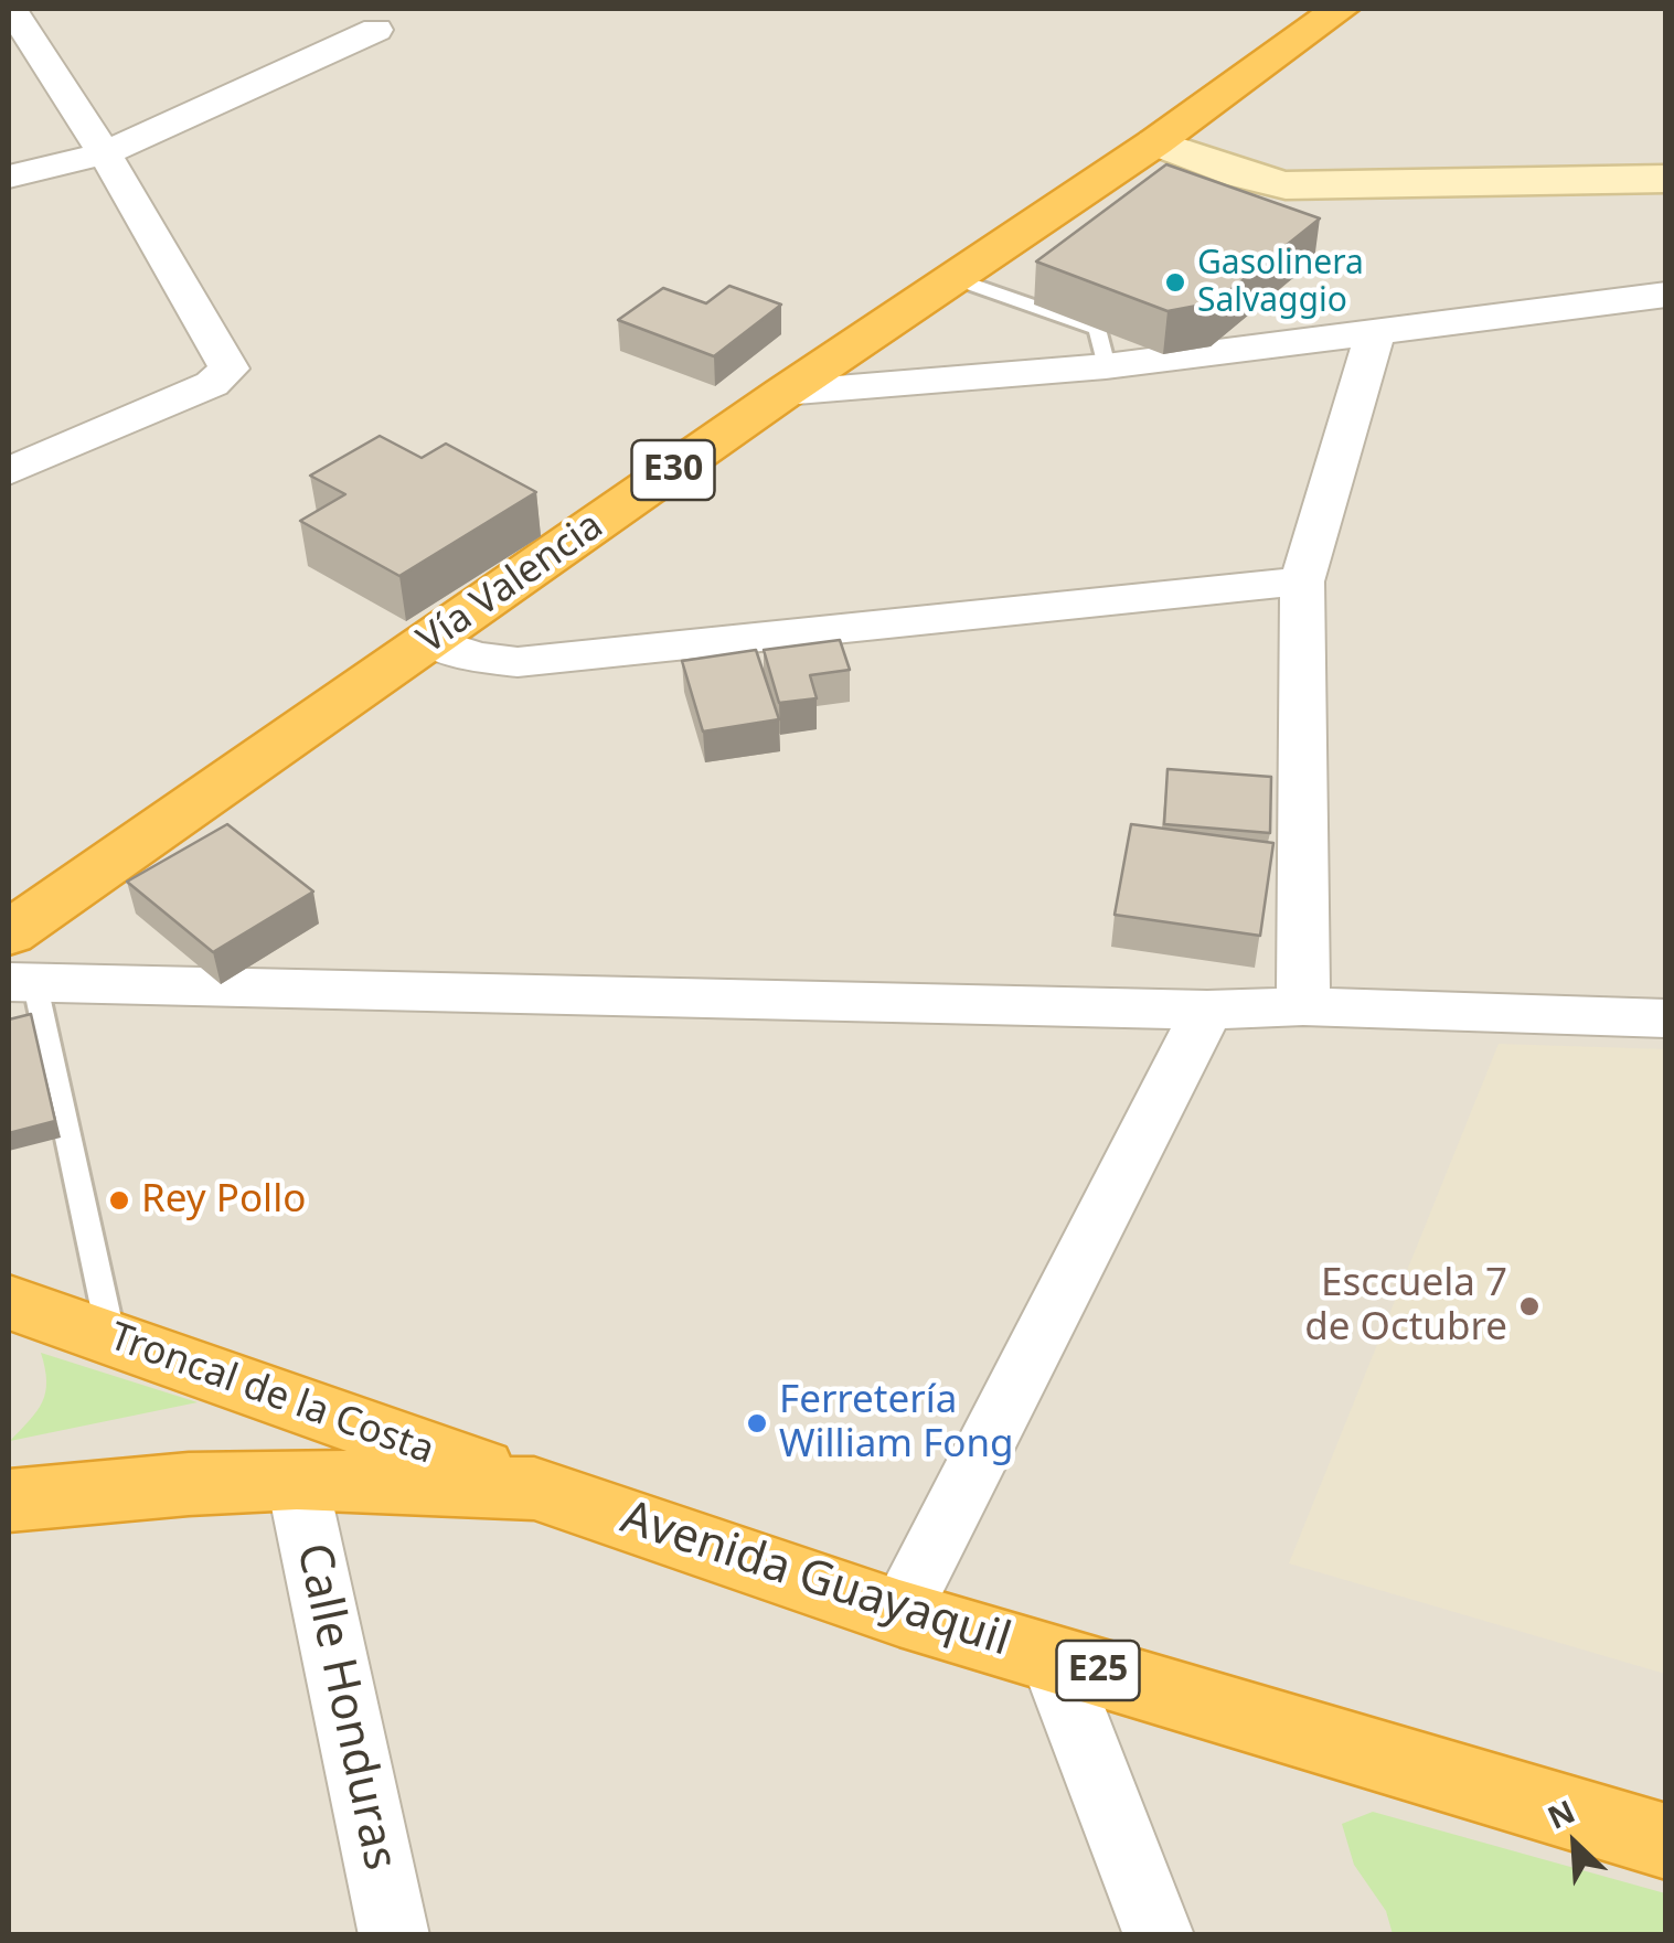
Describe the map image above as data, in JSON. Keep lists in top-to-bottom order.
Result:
{
  "streets": {
    "highway": [
      "E30",
      "Vía Valencia",
      "Troncal de la Costa",
      "Avenida Guayaquil",
      "E25"
    ],
    "street": ["Calle Honduras"]
  },
  "crossings": [
    ["Troncal de la Costa", "Avenida Guayaquil"],
    ["Avenida Guayaquil", "Calle Honduras"]
  ],
  "places": [
    "Gasolinera Salvaggio",
    "Rey Pollo",
    "Esccuela 7 de Octubre",
    "Ferretería William Fong"
  ],
  "north": "top left"
}
